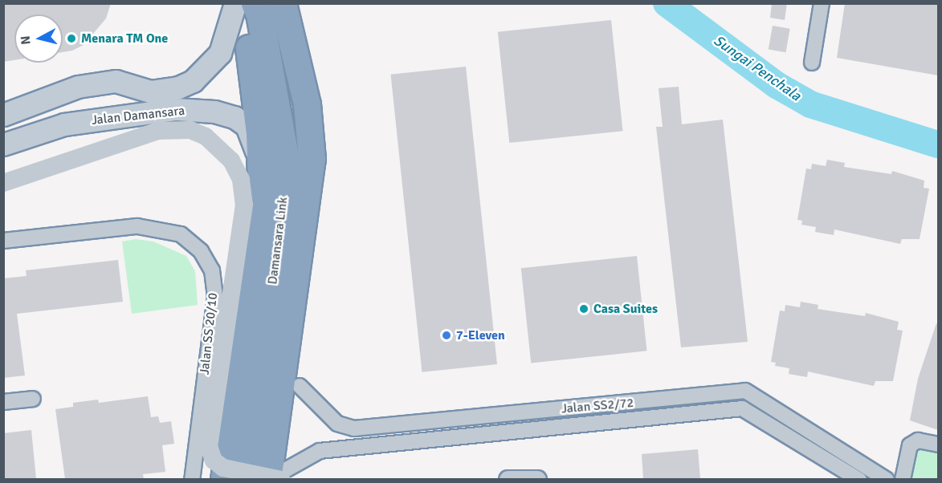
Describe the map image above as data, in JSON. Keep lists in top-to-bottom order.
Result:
{
  "streets": {
    "highway": ["Damansara Link"],
    "main road": ["Jalan Damansara"],
    "street": ["Jalan SS 20/10", "Jalan SS2/72"]
  },
  "crossings": [
    ["Damansara Link", "Jalan SS2/72"]
  ],
  "water": ["Sungai Penchala"],
  "places": ["Menara TM One", "Casa Suites", "7-Eleven"],
  "north": "left"
}
